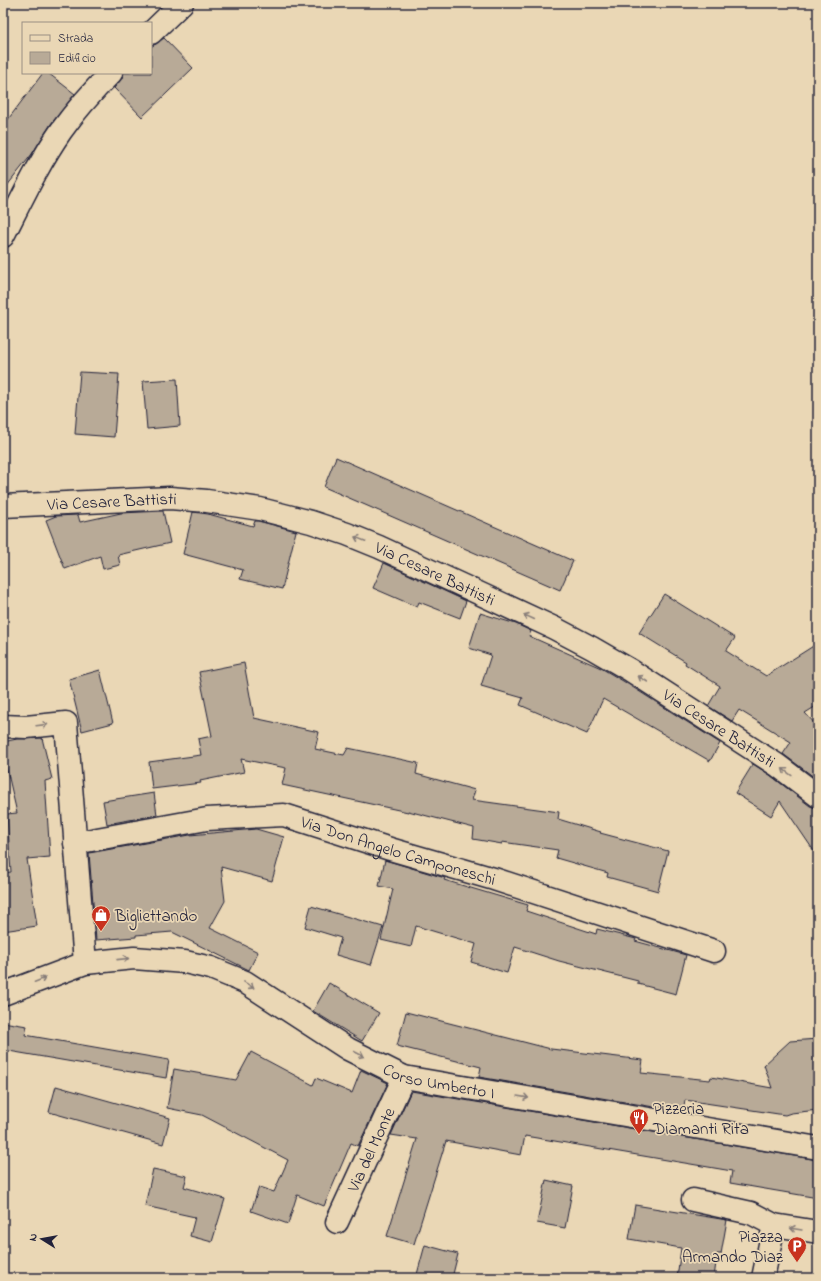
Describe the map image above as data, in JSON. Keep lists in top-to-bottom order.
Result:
{
  "streets": {
    "street": [
      "Via Cesare Battisti",
      "Via Don Angelo Camponeschi",
      "Corso Umberto I",
      "Via del Monte"
    ]
  },
  "crossings": [
    ["Corso Umberto I", "Via del Monte"]
  ],
  "one_way": ["Via Cesare Battisti", "Corso Umberto I"],
  "places": {
    "shop": ["Bigliettando"],
    "restaurant": ["Pizzeria Diamanti Rita"],
    "parking": ["Piazza Armando Diaz"]
  },
  "legend": ["Strada", "Edificio"],
  "north": "left"
}
